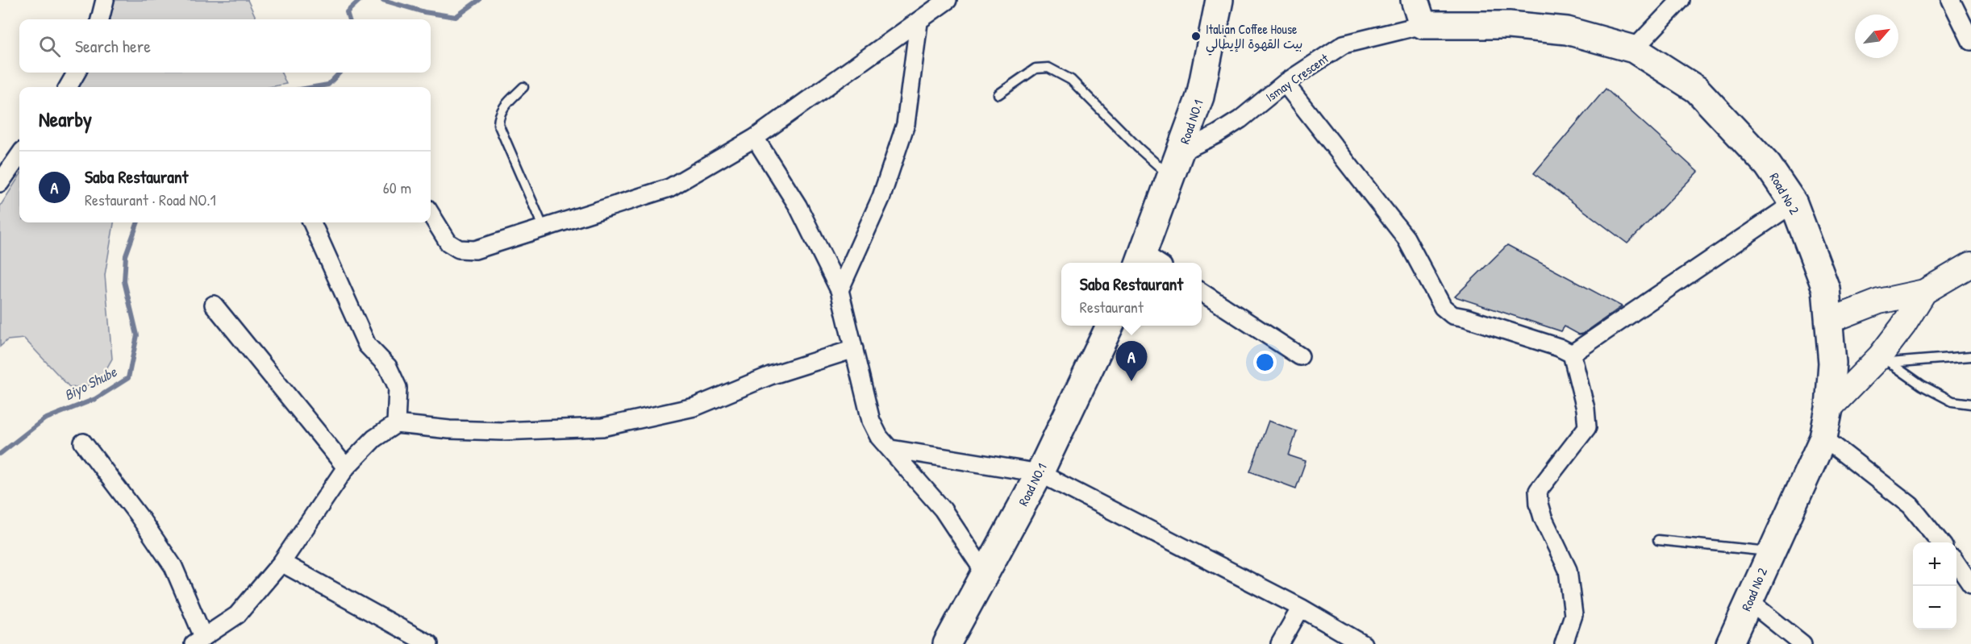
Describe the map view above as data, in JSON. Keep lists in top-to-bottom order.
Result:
{
  "streets": {
    "main road": ["Road NO.1", "Road No 2"],
    "street": ["Ismay Crescent"]
  },
  "crossings": [
    ["Ismay Crescent", "Road NO.1"],
    ["Ismay Crescent", "Road No 2"]
  ],
  "water": ["Biyo Shube"],
  "places": ["Italian Coffee House بيت القهوة الإيطالي"],
  "north": "top right",
  "page": {
    "search": "Search here",
    "heading": "Nearby",
    "list": [
      {
        "mark": "A",
        "name": "Saba Restaurant",
        "note": "Restaurant · Road NO.1",
        "value": "60 m"
      }
    ],
    "popup": ["Saba Restaurant", "Restaurant"],
    "pins": "A",
    "map_buttons": ["+", "−"]
  }
}
